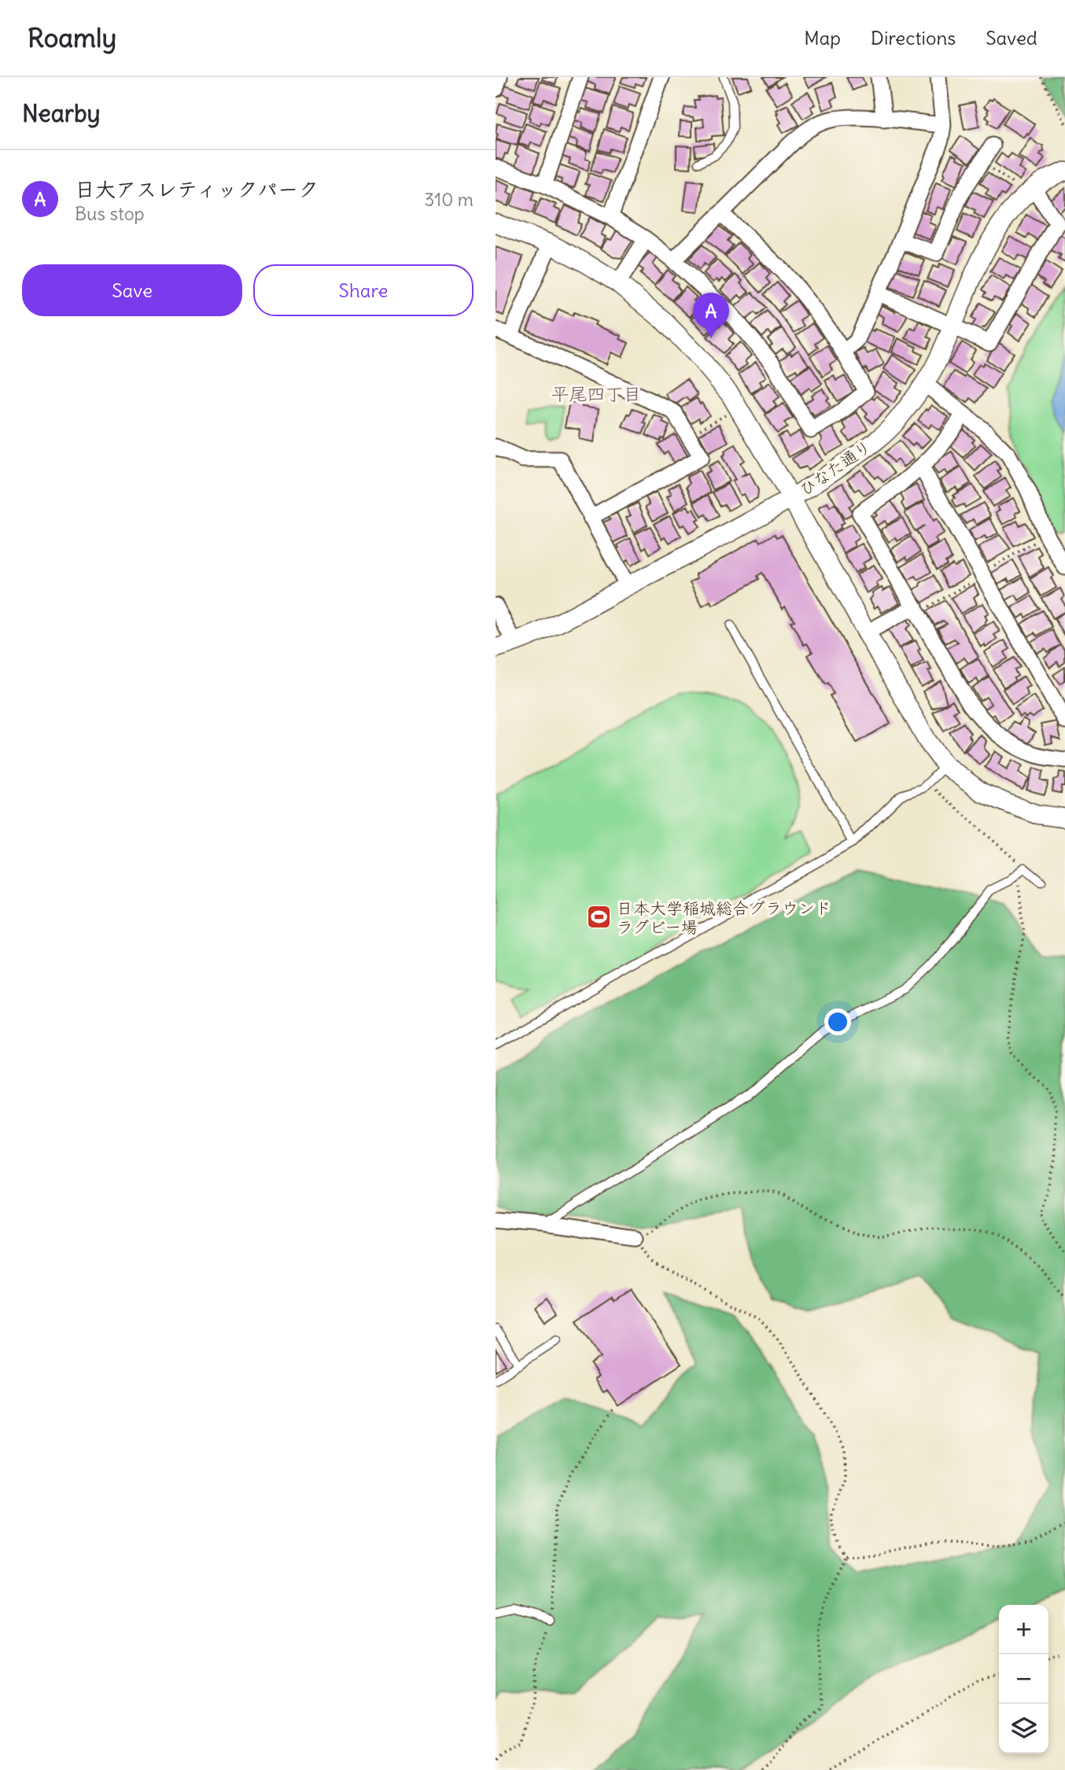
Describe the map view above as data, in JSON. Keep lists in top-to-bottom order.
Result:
{
  "streets": {
    "street": ["ひなた通り"]
  },
  "districts": ["平尾四丁目"],
  "places": {
    "sports": ["日本大学稲城総合グラウンド ラグビー場"]
  },
  "page": {
    "header": "Roamly",
    "nav": ["Map", "Directions", "Saved"],
    "heading": "Nearby",
    "list": [
      {
        "mark": "A",
        "name": "日大アスレティックパーク",
        "note": "Bus stop",
        "value": "310 m"
      }
    ],
    "buttons": ["Save", "Share"],
    "pins": "A",
    "map_buttons": ["+", "−"]
  }
}
